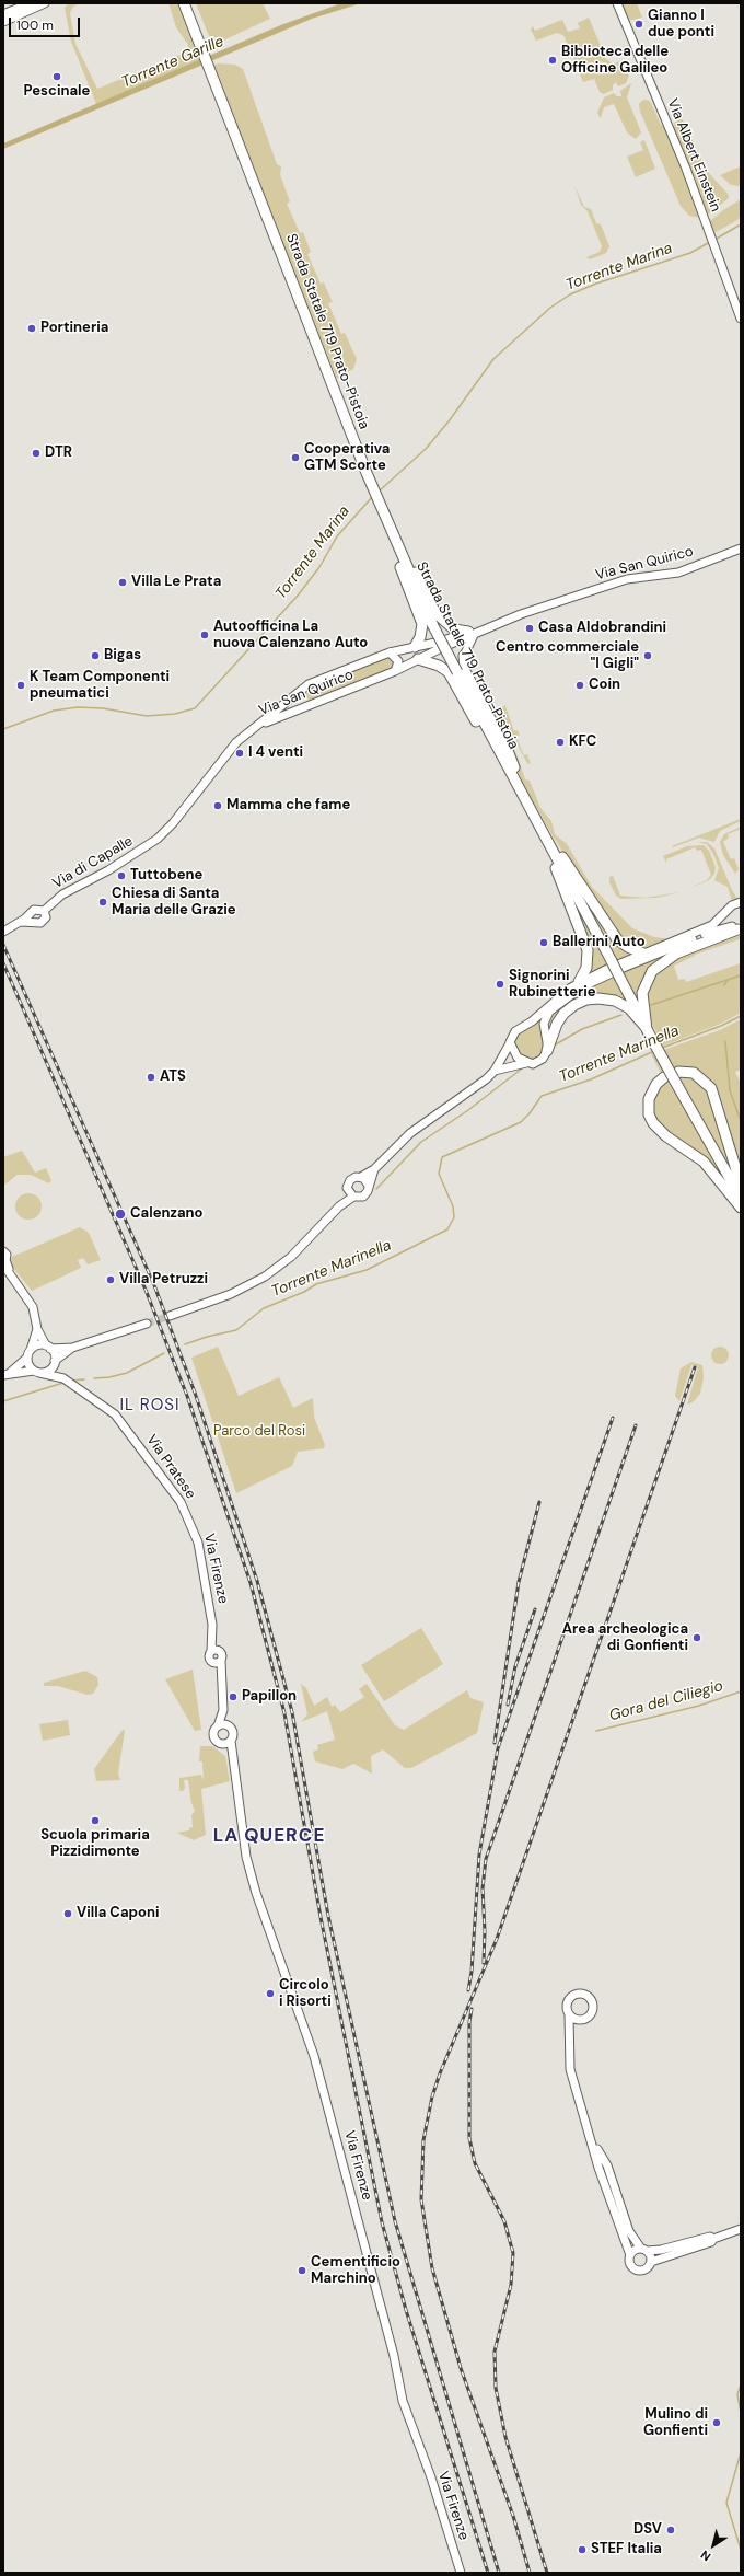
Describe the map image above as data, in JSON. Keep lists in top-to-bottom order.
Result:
{
  "streets": {
    "highway": ["Strada Statale 719 Prato-Pistoia"],
    "main road": [
      "Via Albert Einstein",
      "Via San Quirico",
      "Via di Capalle",
      "Via Pratese",
      "Via Firenze"
    ]
  },
  "crossings": [
    ["Via San Quirico", "Via di Capalle"],
    ["Via Pratese", "Via Firenze"]
  ],
  "districts": ["IL ROSI", "LA QUERCE"],
  "water": [
    "Torrente Garille",
    "Torrente Marina",
    "Torrente Marinella",
    "Gora del Ciliegio"
  ],
  "parks": ["Parco del Rosi"],
  "places": [
    "Gianno I due ponti",
    "Biblioteca delle Officine Galileo",
    "Pescinale",
    "Portineria",
    "DTR",
    "Cooperativa GTM Scorte",
    "Villa Le Prata",
    "Casa Aldobrandini",
    "Autoofficina La nuova Calenzano Auto",
    "Bigas",
    "Centro commerciale \"I Gigli\"",
    "K Team Componenti pneumatici",
    "Coin",
    "KFC",
    "I 4 venti",
    "Mamma che fame",
    "Tuttobene",
    "Chiesa di Santa Maria delle Grazie",
    "Ballerini Auto",
    "Signorini Rubinetterie",
    "ATS",
    "Calenzano",
    "Villa Petruzzi",
    "Area archeologica di Gonfienti",
    "Papillon",
    "Scuola primaria Pizzidimonte",
    "Villa Caponi",
    "Circolo i Risorti",
    "Cementificio Marchino",
    "Mulino di Gonfienti",
    "DSV",
    "STEF Italia"
  ],
  "scale_bar": "100 m",
  "north": "bottom left"
}
